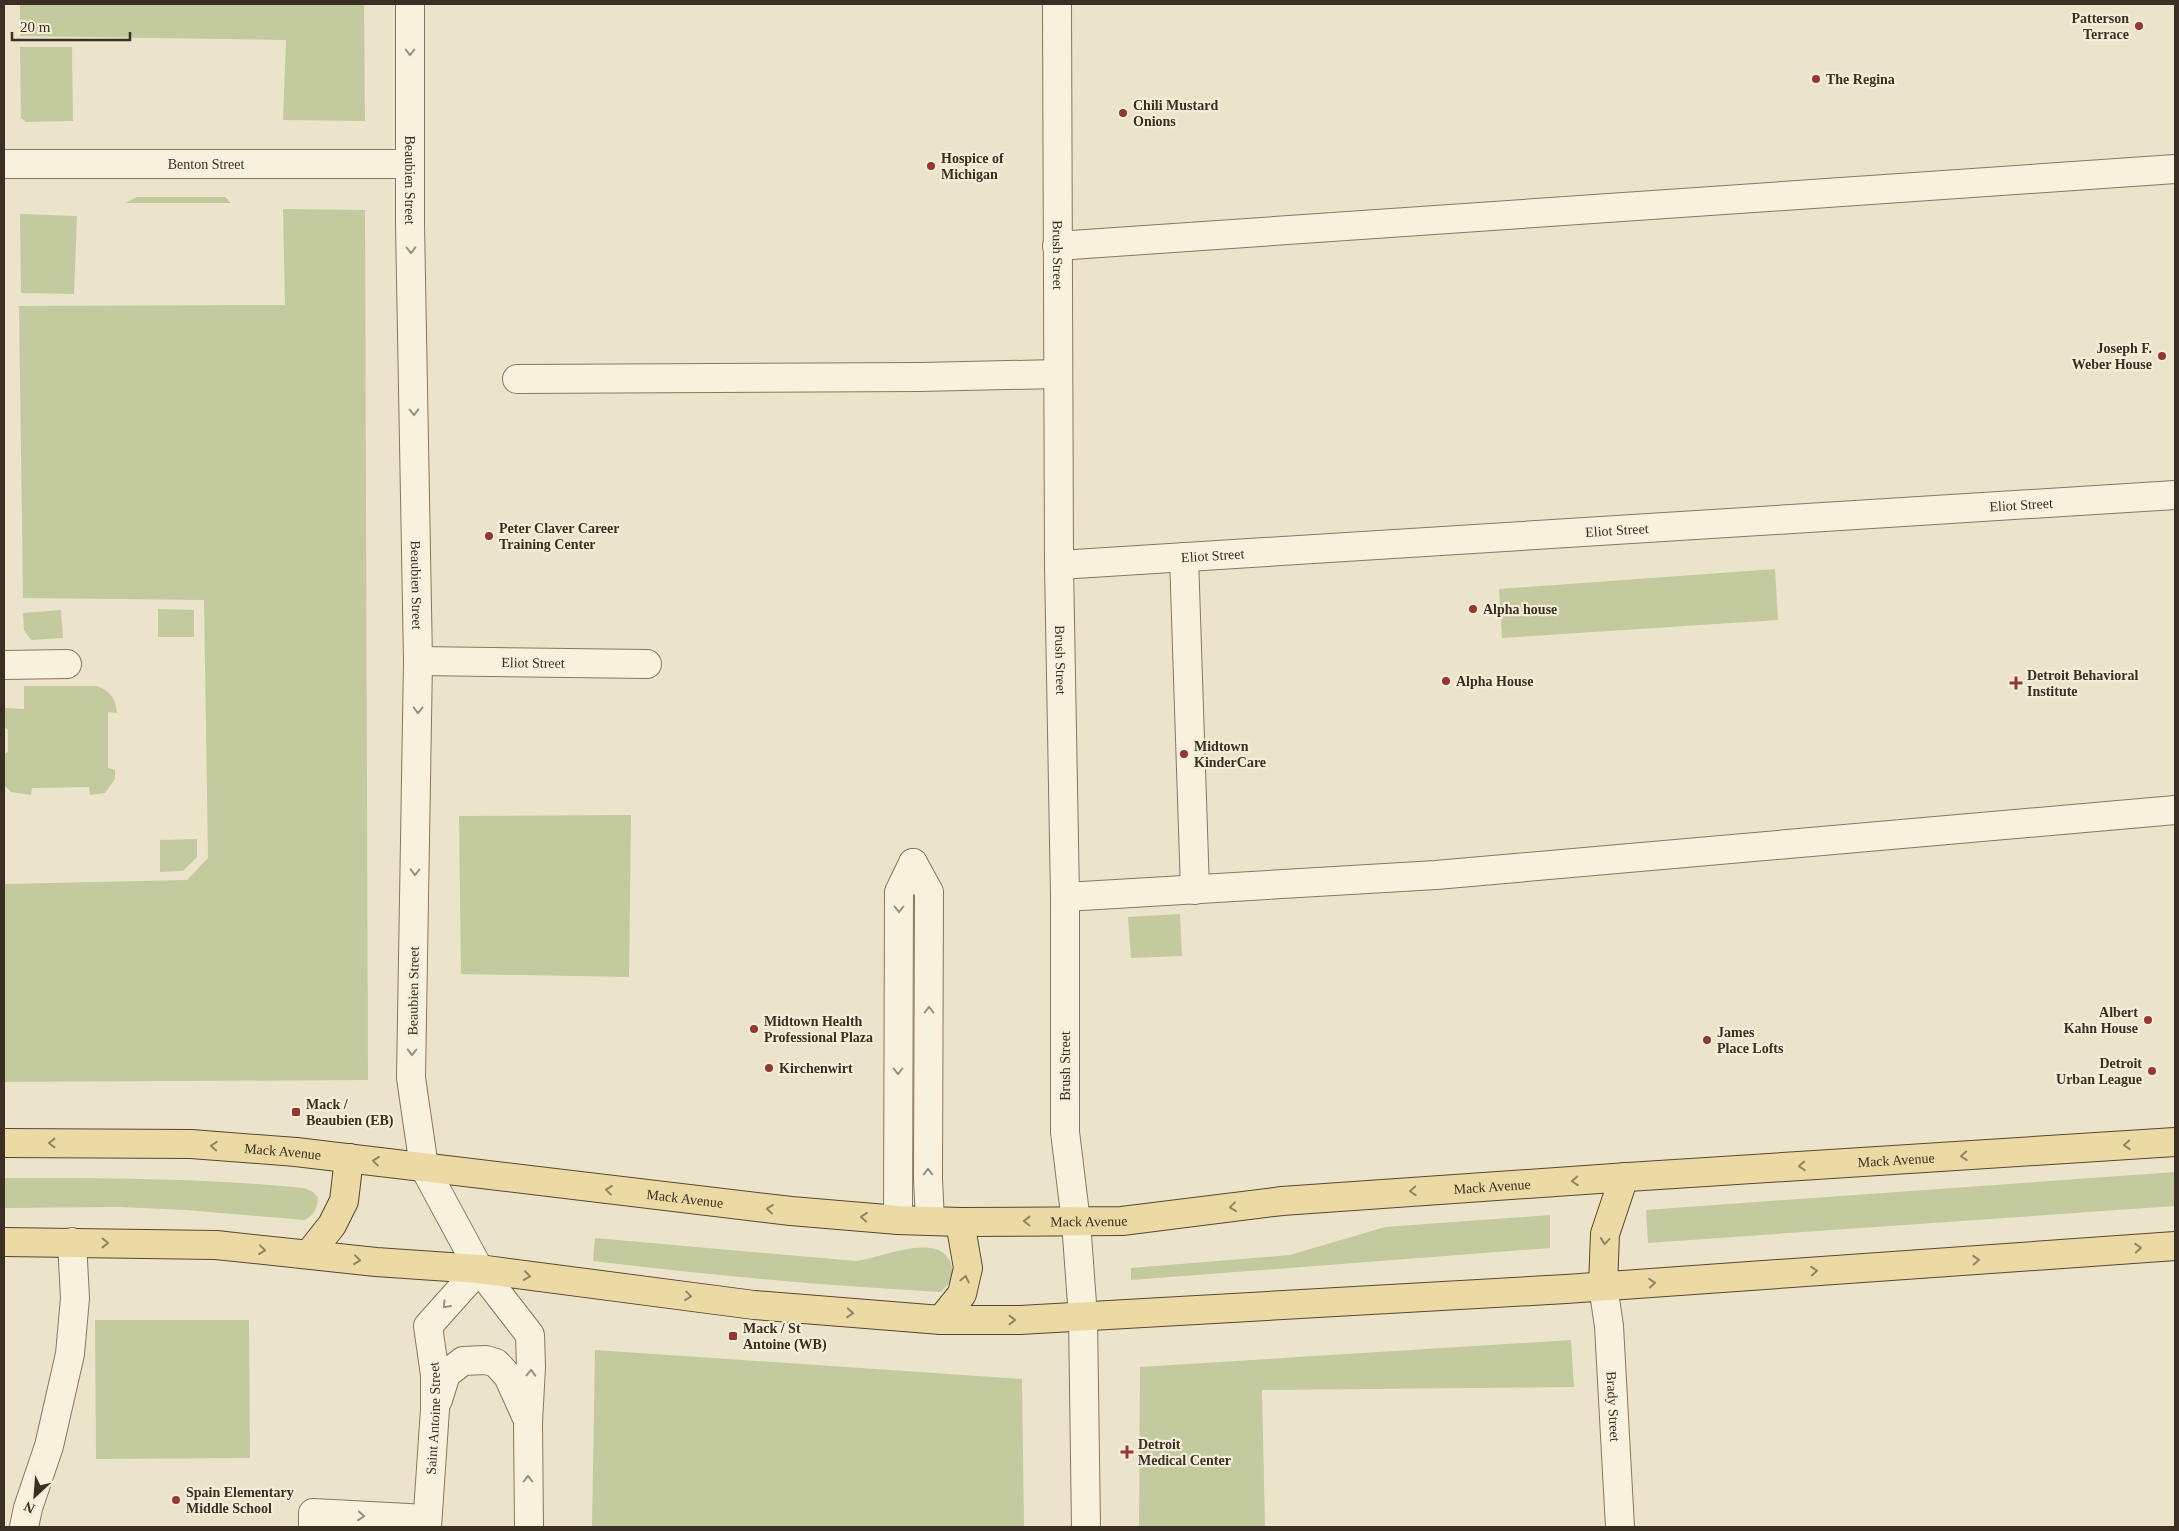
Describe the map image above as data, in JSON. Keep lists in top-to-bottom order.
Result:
{
  "streets": {
    "main road": ["Mack Avenue"],
    "street": [
      "Benton Street",
      "Beaubien Street",
      "Brush Street",
      "Eliot Street",
      "Brady Street",
      "Saint Antoine Street"
    ]
  },
  "crossings": [
    ["Benton Street", "Beaubien Street"],
    ["Beaubien Street", "Eliot Street"],
    ["Beaubien Street", "Mack Avenue"],
    ["Brush Street", "Eliot Street"],
    ["Brush Street", "Mack Avenue"]
  ],
  "one_way": ["Beaubien Street", "Saint Antoine Street"],
  "places": {
    "other": [
      "Patterson Terrace",
      "The Regina",
      "Chili Mustard Onions",
      "Hospice of Michigan",
      "Joseph F. Weber House",
      "Peter Claver Career Training Center",
      "Alpha house",
      "Alpha House",
      "Midtown KinderCare",
      "Albert Kahn House",
      "Midtown Health Professional Plaza",
      "James Place Lofts",
      "Kirchenwirt",
      "Detroit Urban League",
      "Spain Elementary Middle School"
    ],
    "health": ["Detroit Behavioral Institute", "Detroit Medical Center"],
    "transit": ["Mack / Beaubien (EB)", "Mack / St Antoine (WB)"]
  },
  "scale_bar": "20 m",
  "north": "bottom left"
}
